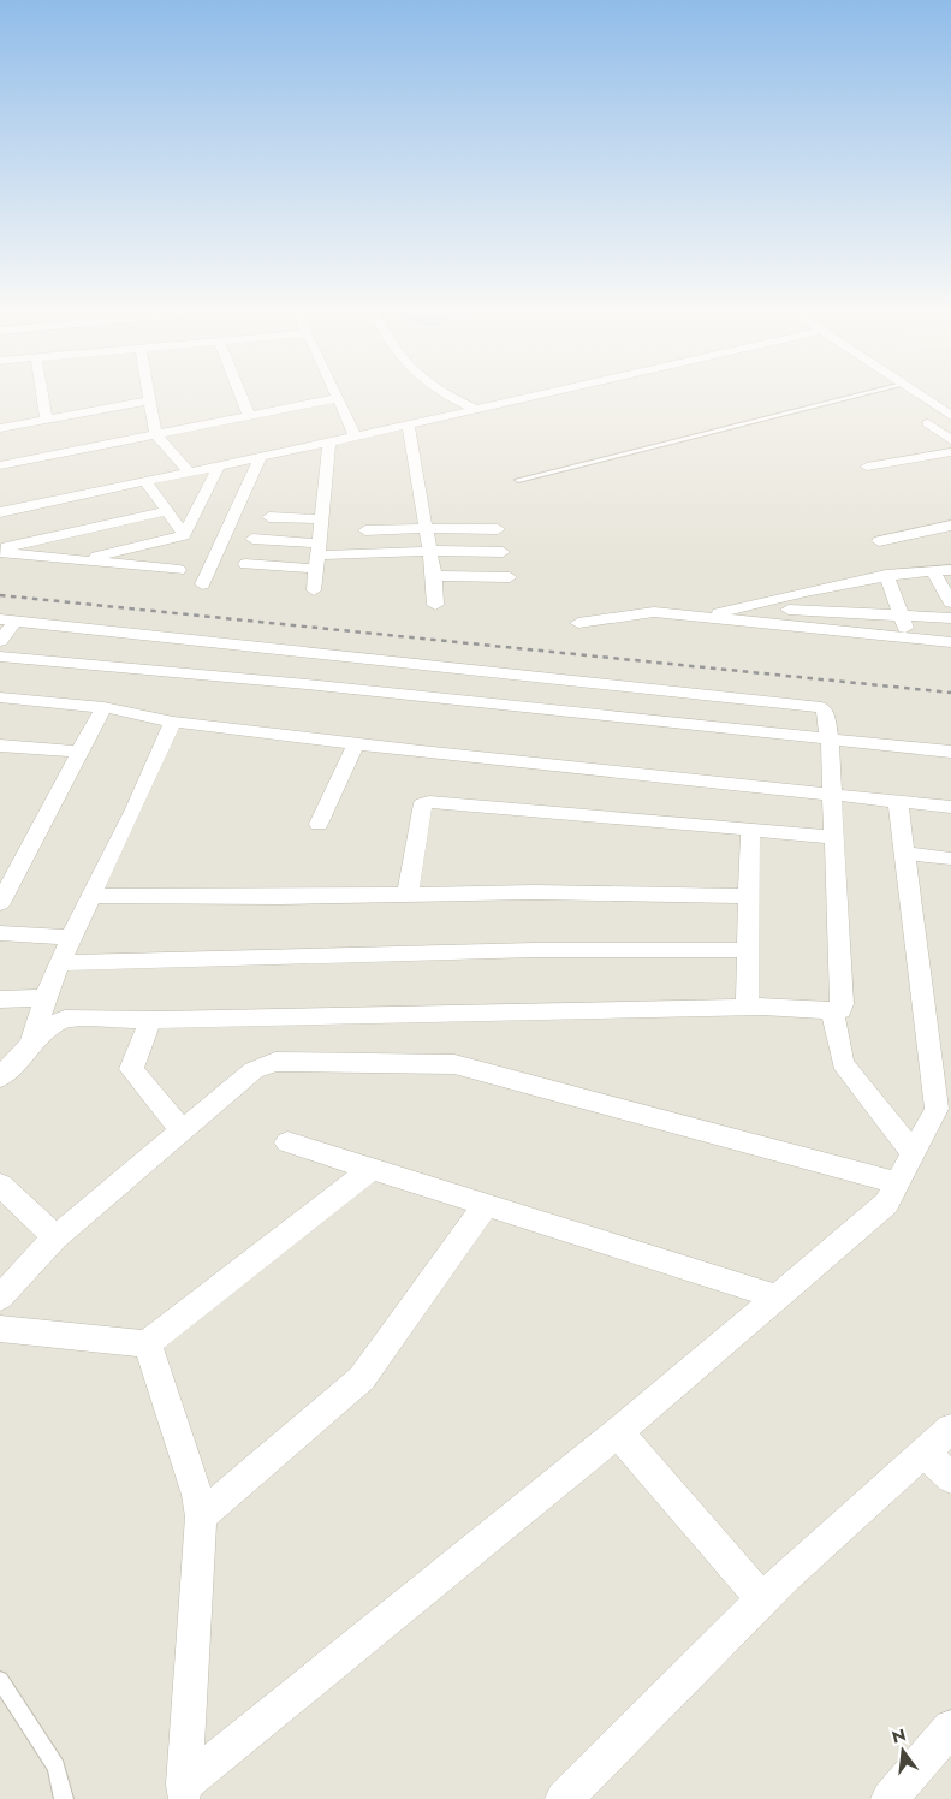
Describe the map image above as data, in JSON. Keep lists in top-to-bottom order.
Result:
{
  "north": "top"
}
